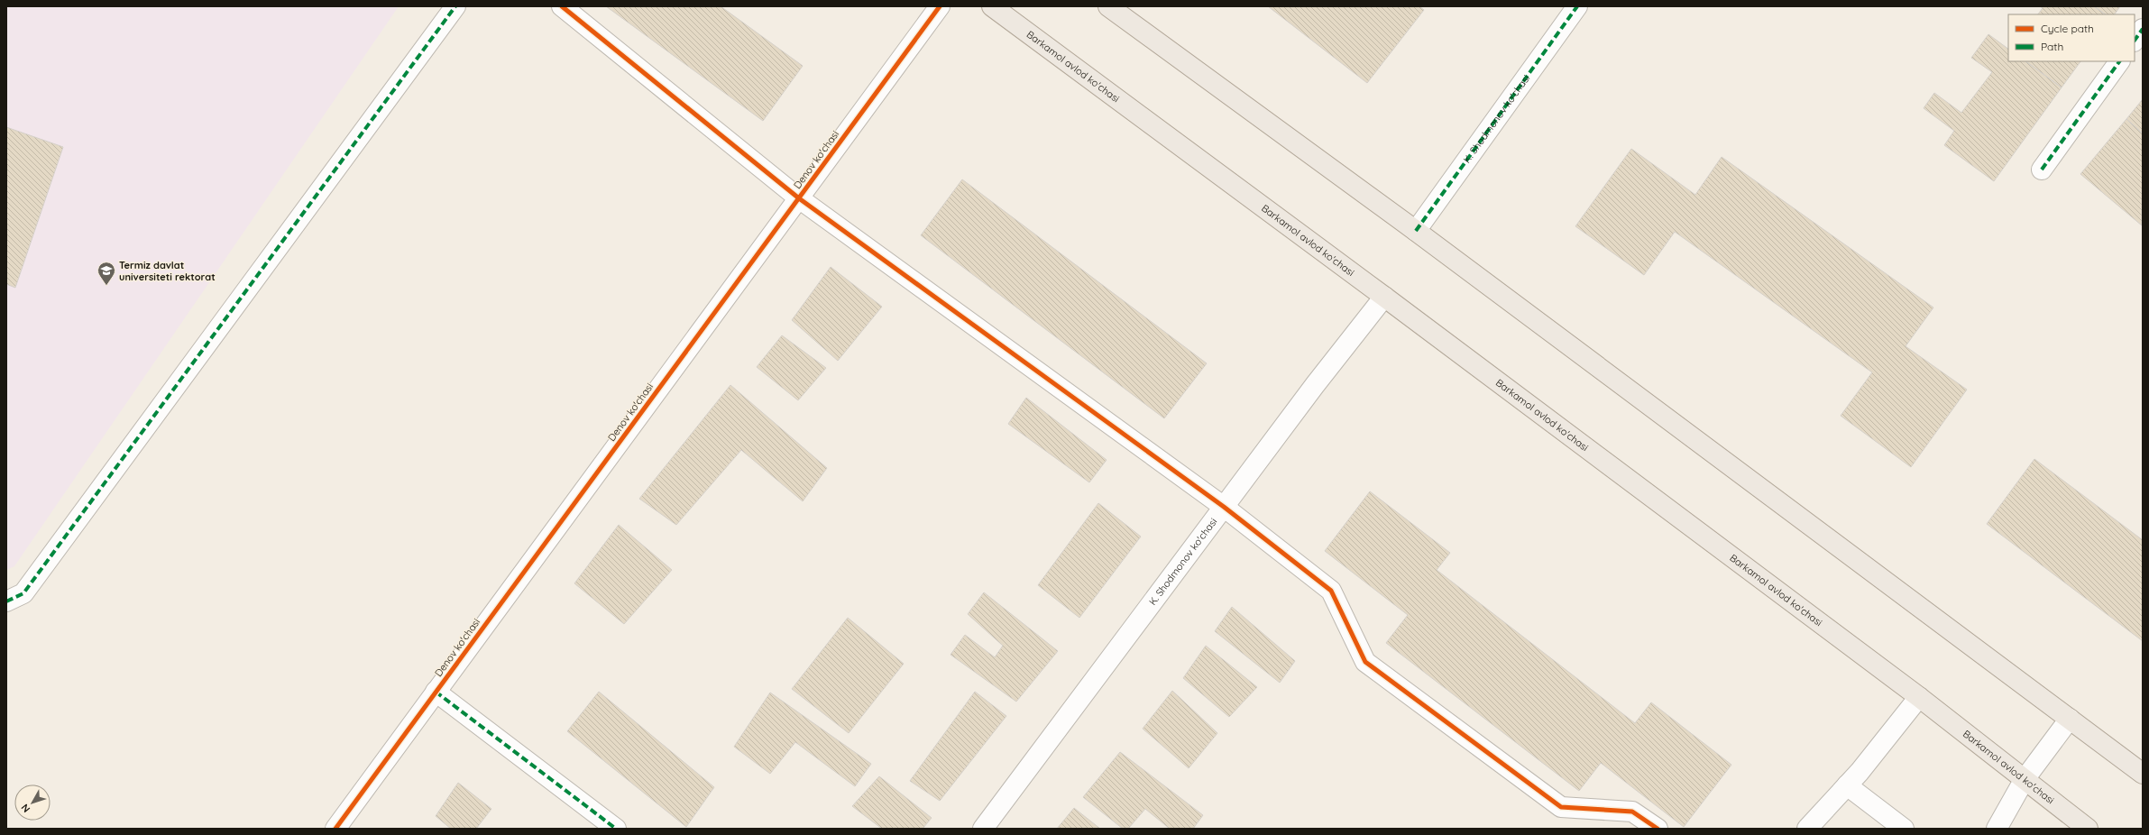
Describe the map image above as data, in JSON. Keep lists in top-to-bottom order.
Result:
{
  "streets": {
    "main road": ["Barkamol avlod ko'chasi"],
    "street": ["K. Shodmonov ko'chasi", "Denov ko'chasi"]
  },
  "crossings": [
    ["Barkamol avlod ko'chasi", "K. Shodmonov ko'chasi"]
  ],
  "places": {
    "school or university": ["Termiz davlat universiteti rektorat"]
  },
  "legend": ["Cycle path", "Path"],
  "north": "bottom left"
}
